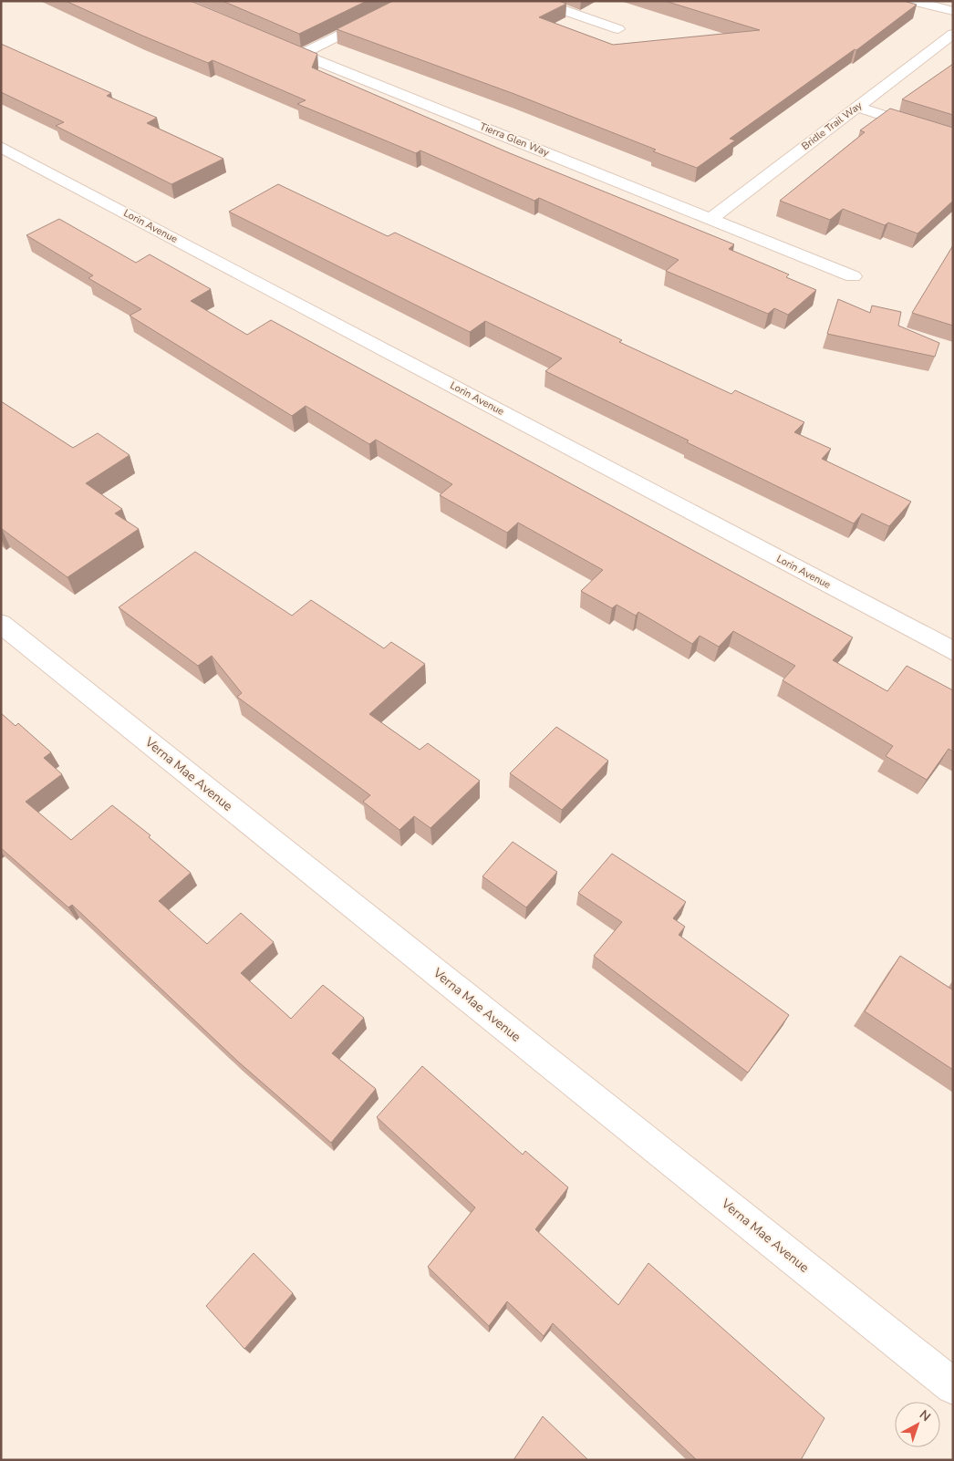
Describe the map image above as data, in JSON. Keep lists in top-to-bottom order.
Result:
{
  "streets": {
    "street": [
      "Bridle Trail Way",
      "Tierra Glen Way",
      "Lorin Avenue",
      "Verna Mae Avenue"
    ]
  },
  "crossings": [
    ["Bridle Trail Way", "Tierra Glen Way"]
  ],
  "north": "top right"
}
